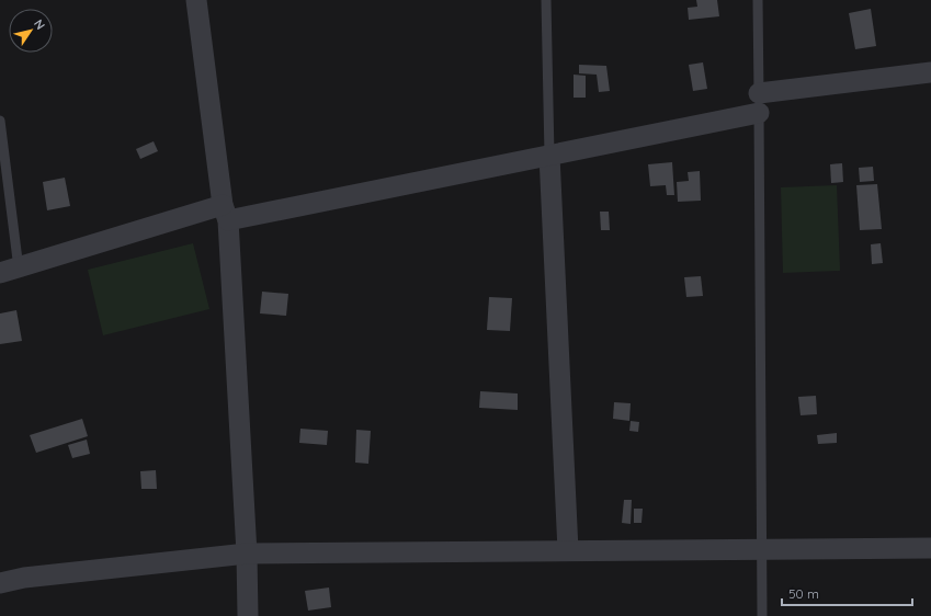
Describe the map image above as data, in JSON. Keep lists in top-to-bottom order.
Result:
{
  "scale_bar": "50 m",
  "north": "top right"
}
